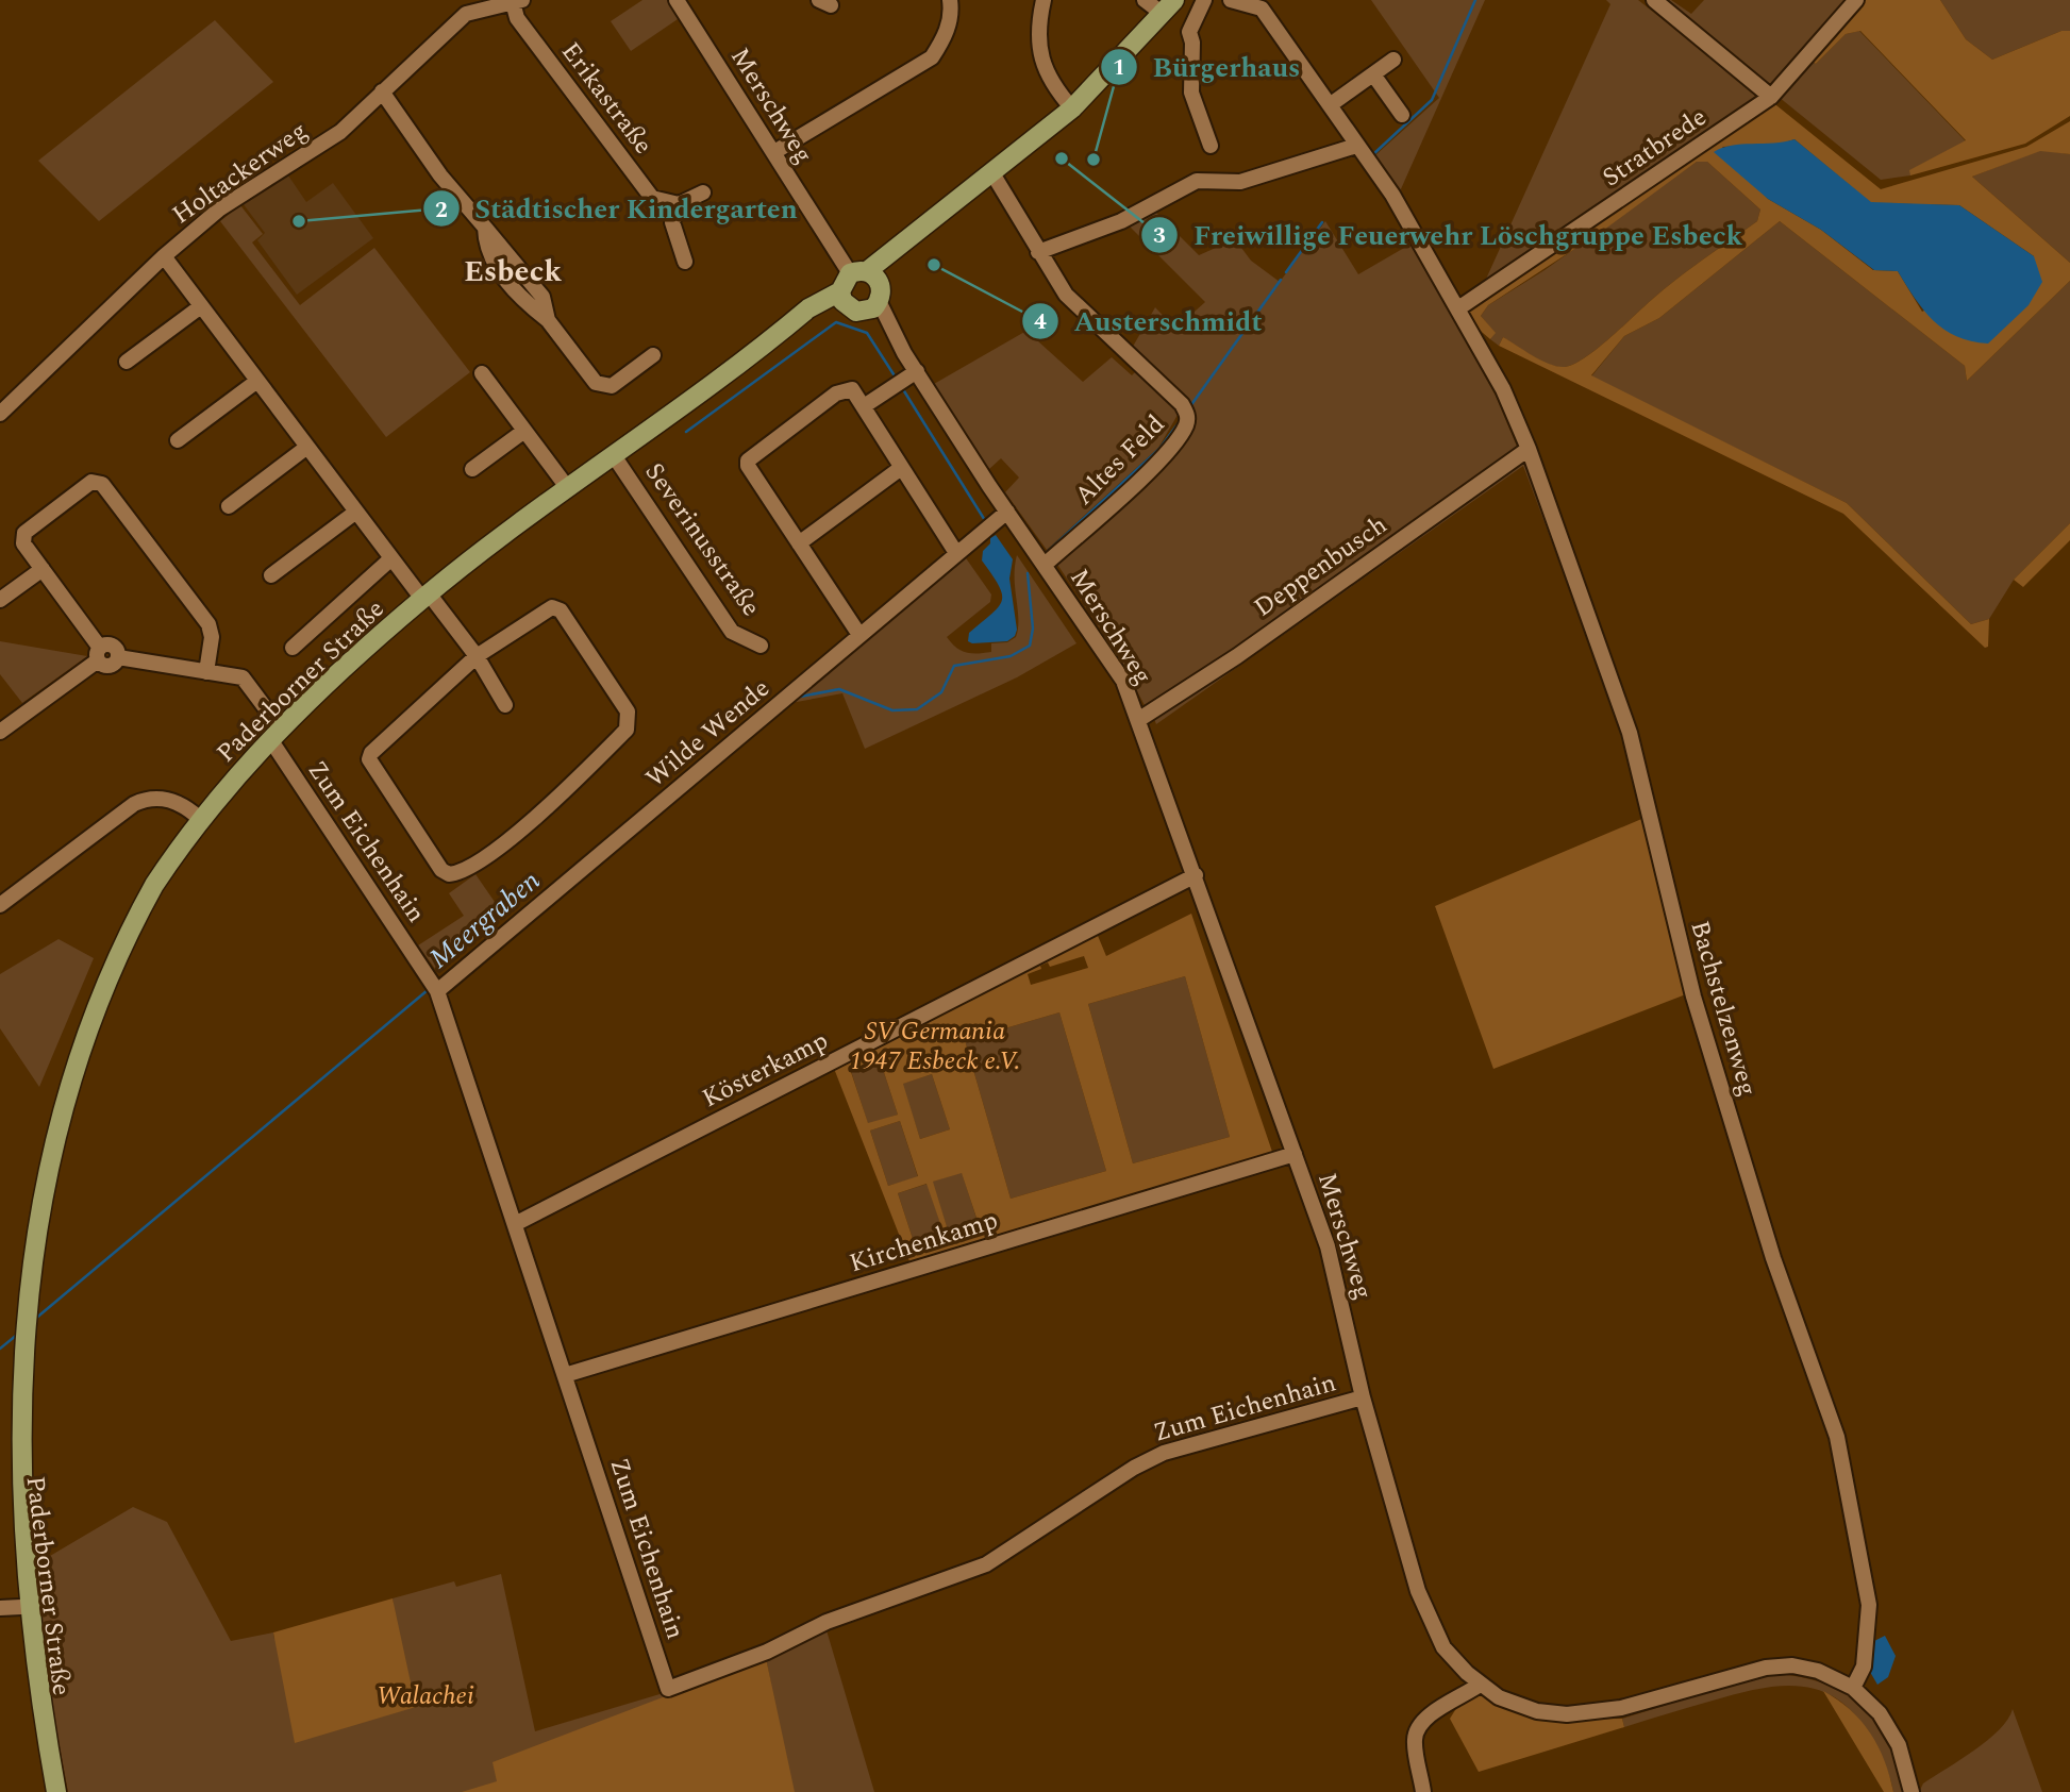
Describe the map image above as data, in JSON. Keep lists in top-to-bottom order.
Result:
{
  "streets": {
    "main road": ["Paderborner Straße"],
    "street": [
      "Erikastraße",
      "Merschweg",
      "Stratbrede",
      "Holtackerweg",
      "Altes Feld",
      "Severinusstraße",
      "Deppenbusch",
      "Wilde Wende",
      "Zum Eichenhain",
      "Bachstelzenweg",
      "Kösterkamp",
      "Kirchenkamp"
    ]
  },
  "crossings": [
    ["Erikastraße", "Holtackerweg"],
    ["Merschweg", "Altes Feld"],
    ["Merschweg", "Deppenbusch"],
    ["Merschweg", "Paderborner Straße"],
    ["Merschweg", "Wilde Wende"],
    ["Merschweg", "Zum Eichenhain"],
    ["Merschweg", "Bachstelzenweg"],
    ["Merschweg", "Kösterkamp"],
    ["Merschweg", "Kirchenkamp"],
    ["Stratbrede", "Bachstelzenweg"],
    ["Severinusstraße", "Paderborner Straße"],
    ["Deppenbusch", "Bachstelzenweg"],
    ["Paderborner Straße", "Zum Eichenhain"],
    ["Wilde Wende", "Zum Eichenhain"],
    ["Zum Eichenhain", "Kösterkamp"],
    ["Zum Eichenhain", "Kirchenkamp"]
  ],
  "districts": ["Esbeck"],
  "water": ["Meergraben"],
  "parks": ["SV Germania 1947 Esbeck e.V.", "Walachei"],
  "places": [
    "Freiwillige Feuerwehr Löschgruppe Esbeck",
    "Bürgerhaus",
    "Städtischer Kindergarten",
    "Austerschmidt"
  ]
}
